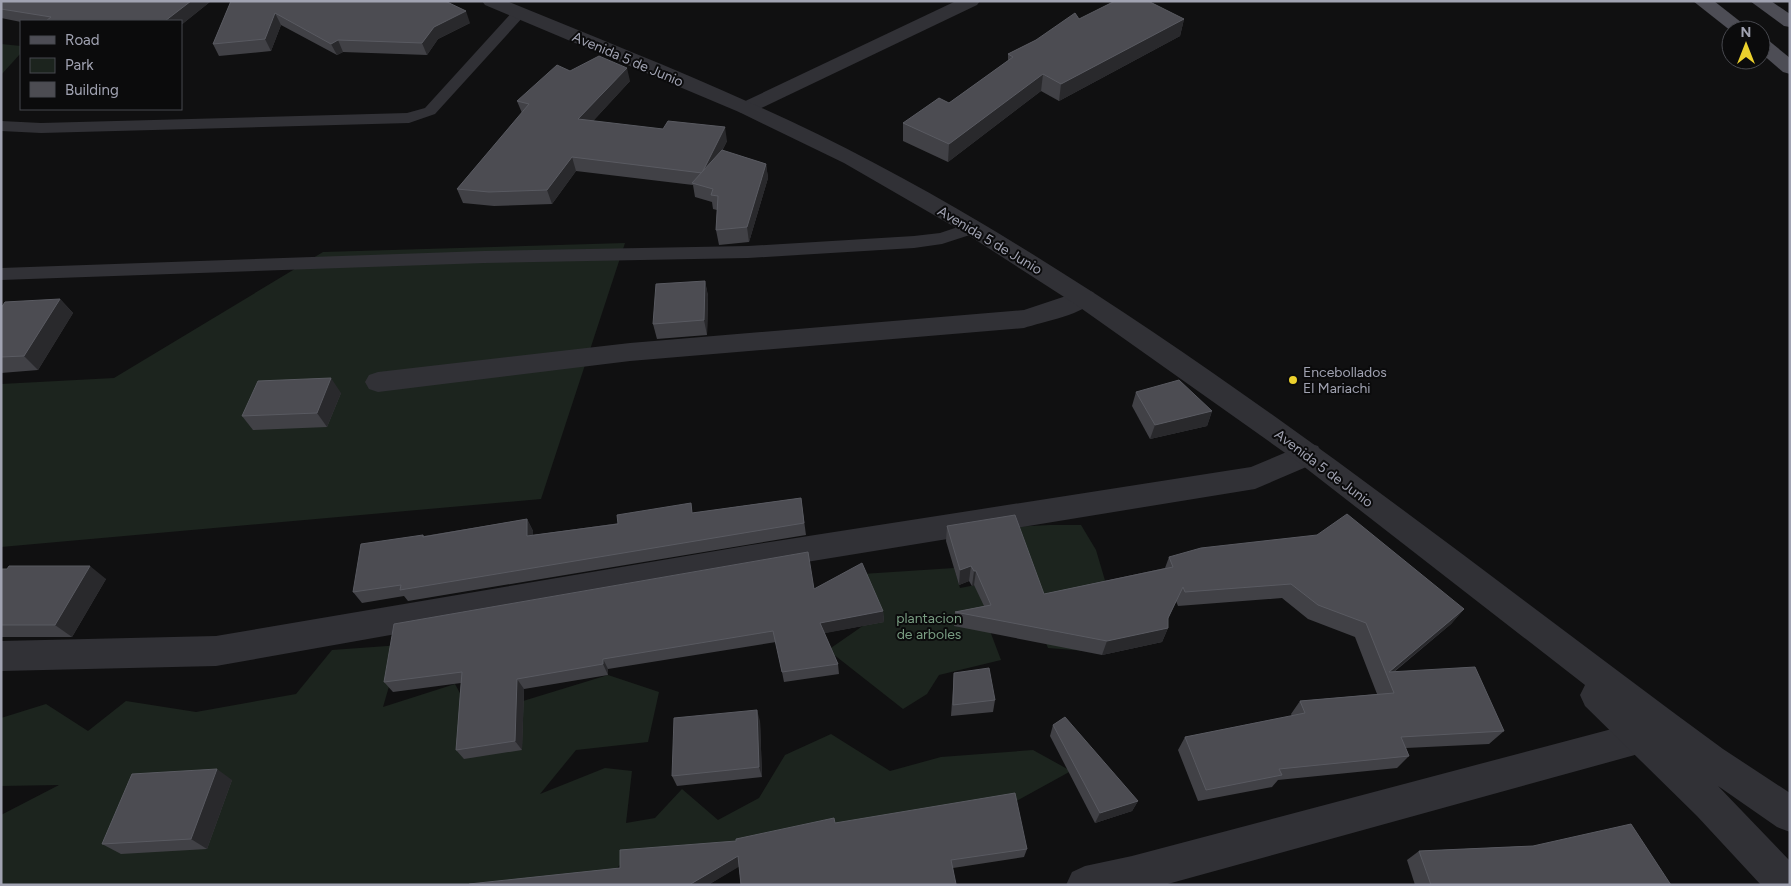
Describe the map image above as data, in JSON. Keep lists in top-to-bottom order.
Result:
{
  "streets": {
    "street": ["Avenida 5 de Junio"]
  },
  "parks": ["plantacion de arboles"],
  "places": ["Encebollados El Mariachi"],
  "legend": ["Road", "Park", "Building"],
  "north": "top"
}
